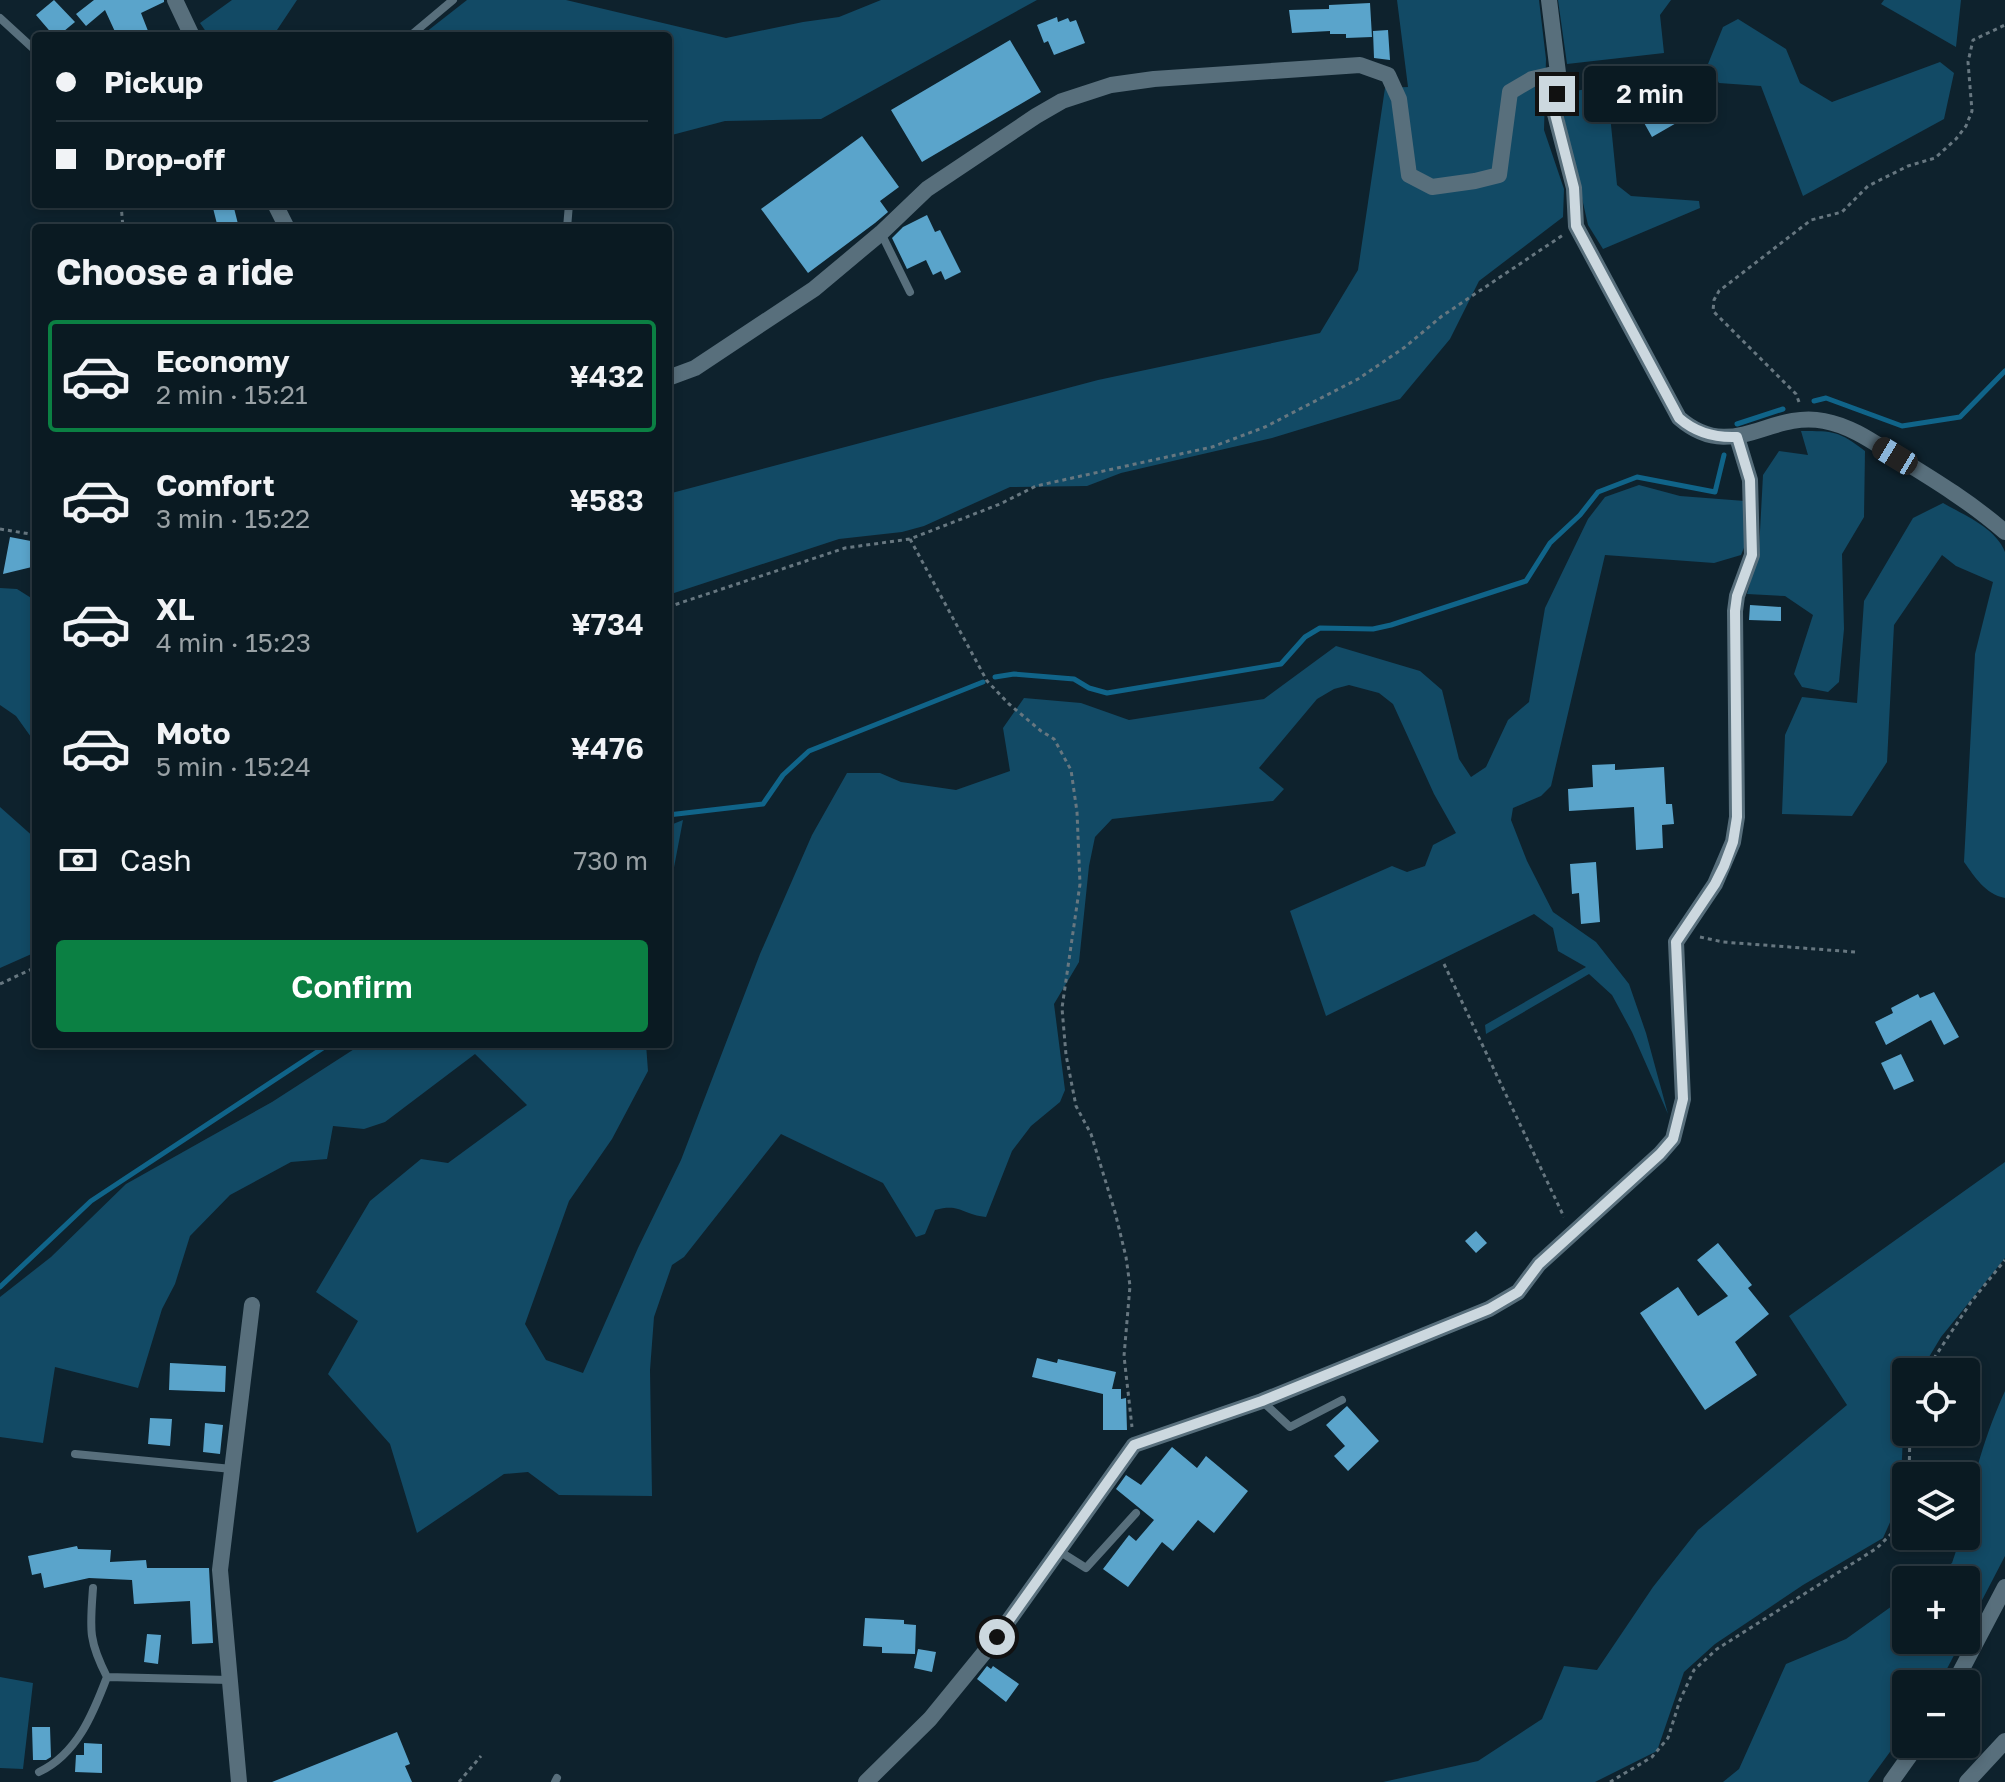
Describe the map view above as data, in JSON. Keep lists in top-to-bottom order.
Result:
{
  "page": {
    "banner": ["Pickup", "Drop-off"],
    "bubble": "2 min",
    "heading": "Choose a ride",
    "list": [
      {
        "name": "Economy",
        "note": "2 min · 15:21",
        "value": "¥432"
      },
      {
        "name": "Comfort",
        "note": "3 min · 15:22",
        "value": "¥583"
      },
      {
        "name": "XL",
        "note": "4 min · 15:23",
        "value": "¥734"
      },
      {
        "name": "Moto",
        "note": "5 min · 15:24",
        "value": "¥476"
      }
    ],
    "pay": ["Cash", "730 m"],
    "buttons": "Confirm",
    "map_buttons": ["+", "−"]
  }
}
